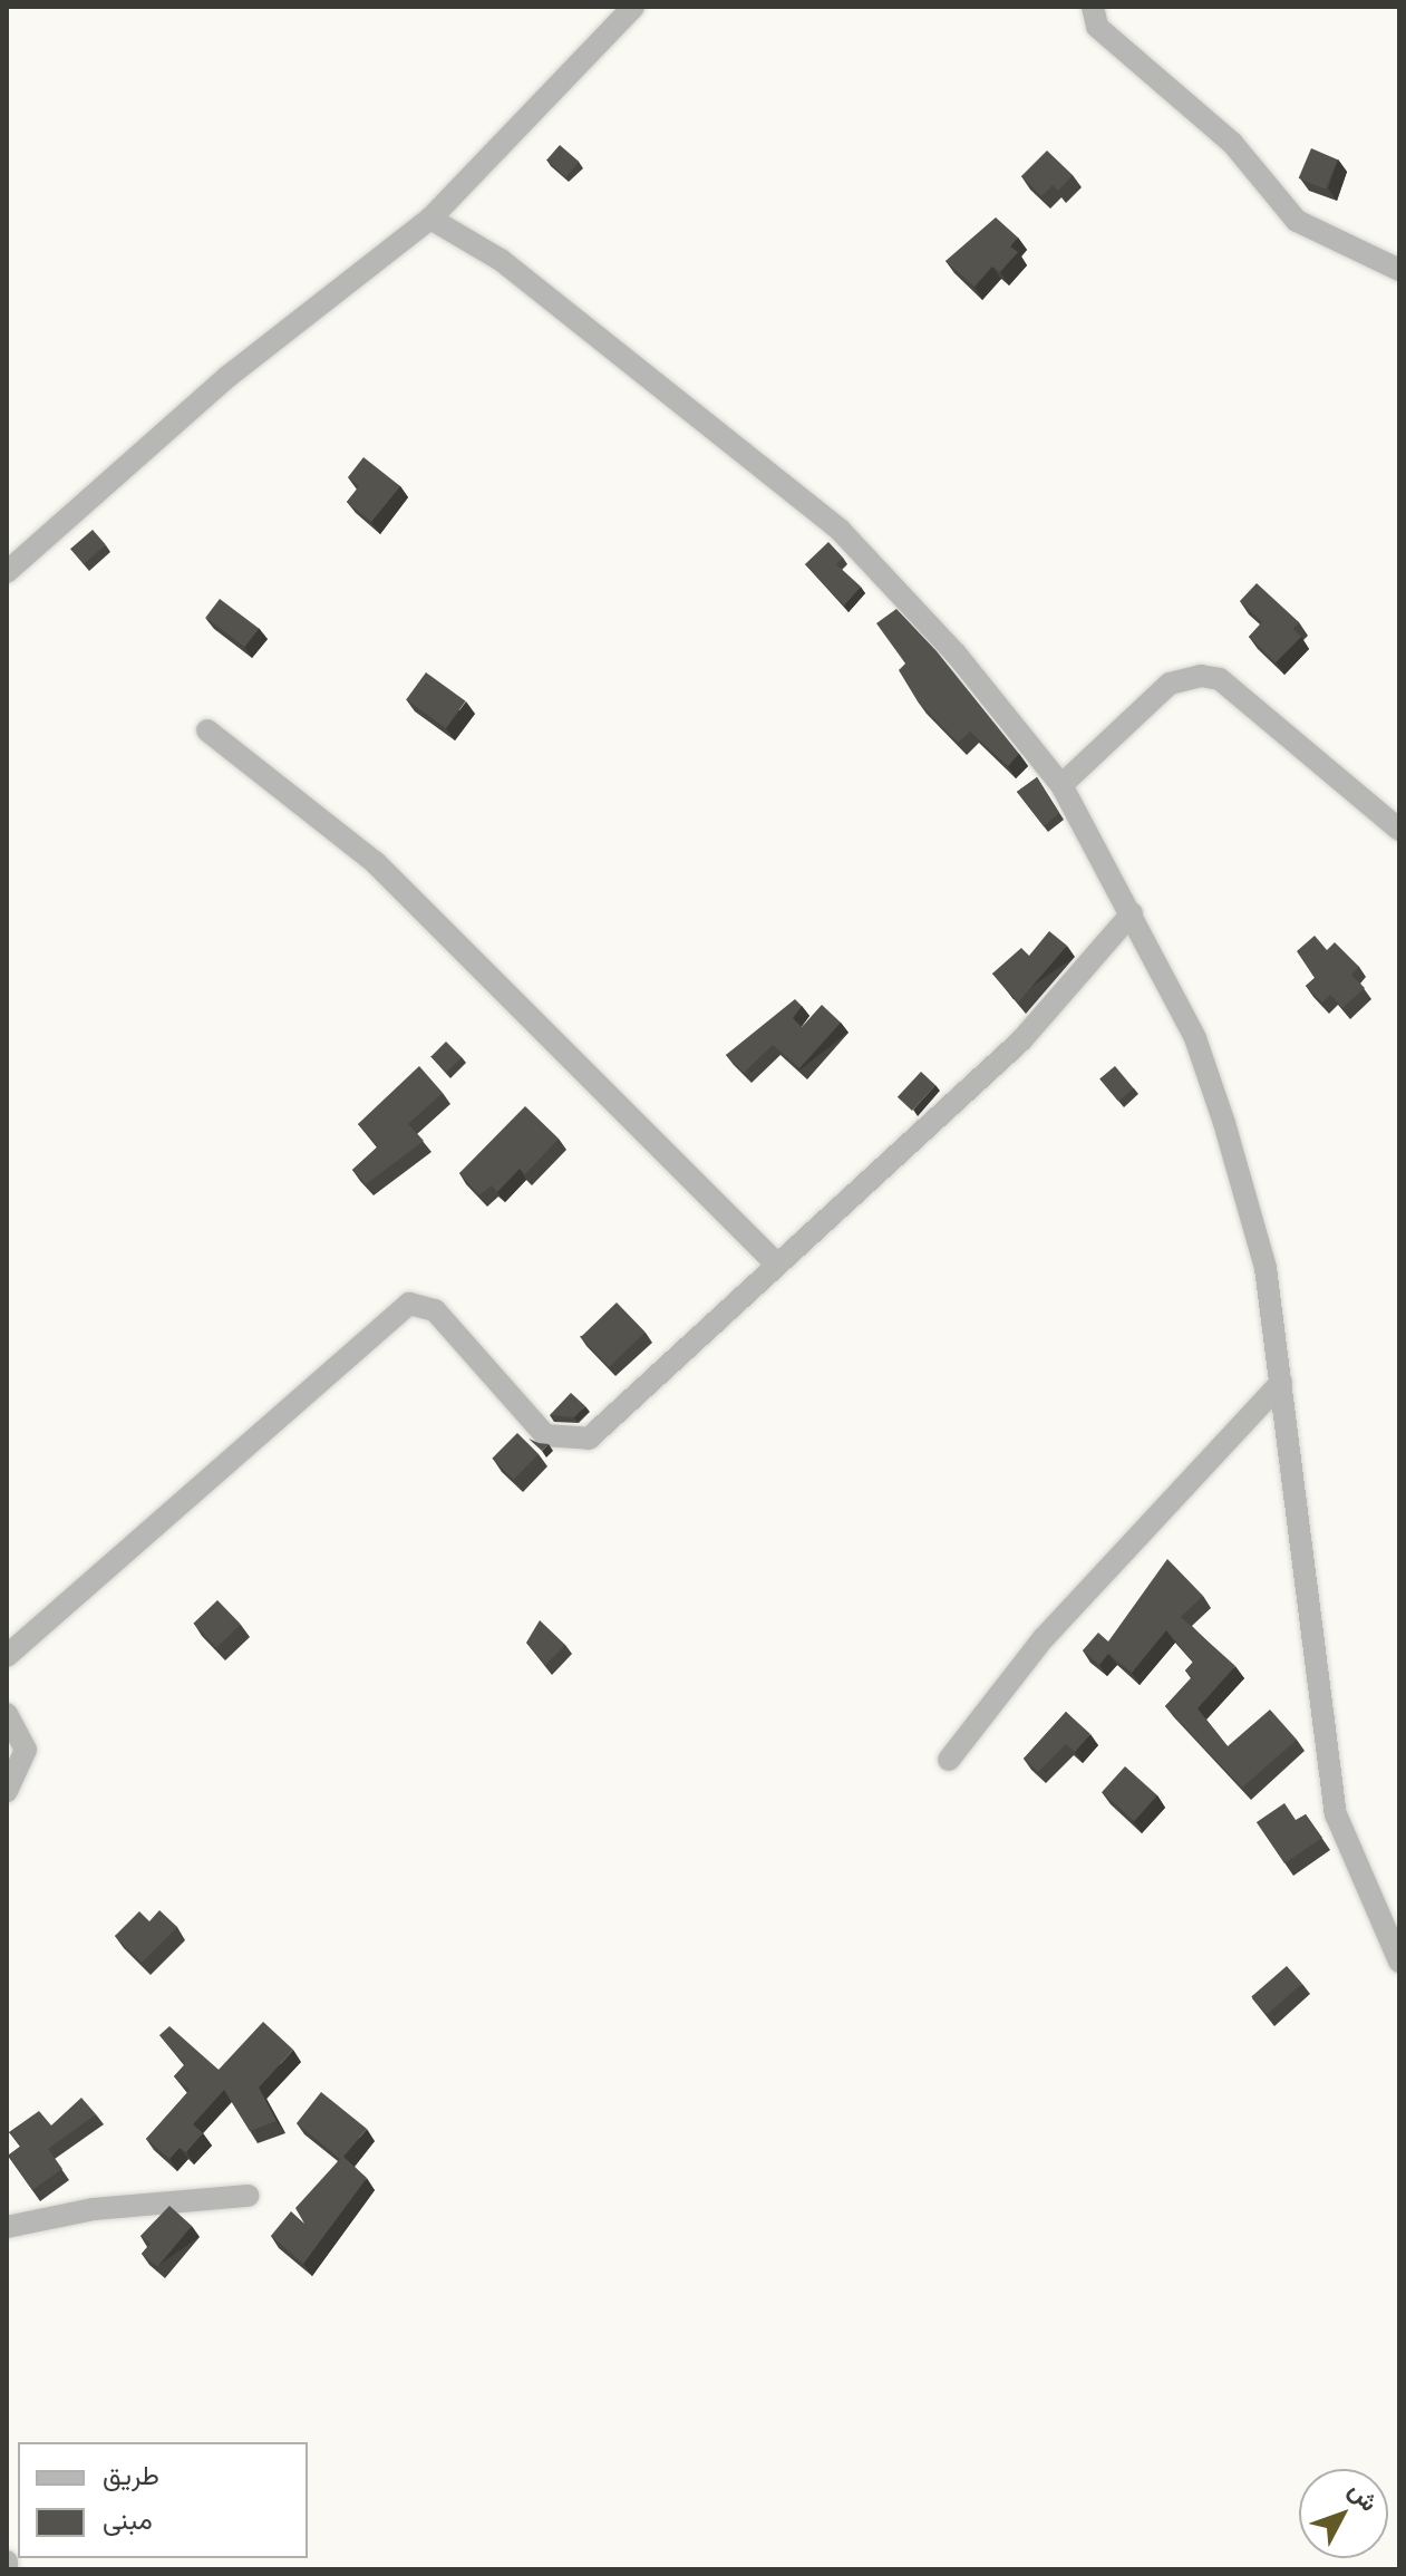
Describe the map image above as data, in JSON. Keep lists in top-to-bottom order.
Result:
{
  "legend": ["طريق", "مبنى"],
  "north": "top right"
}
